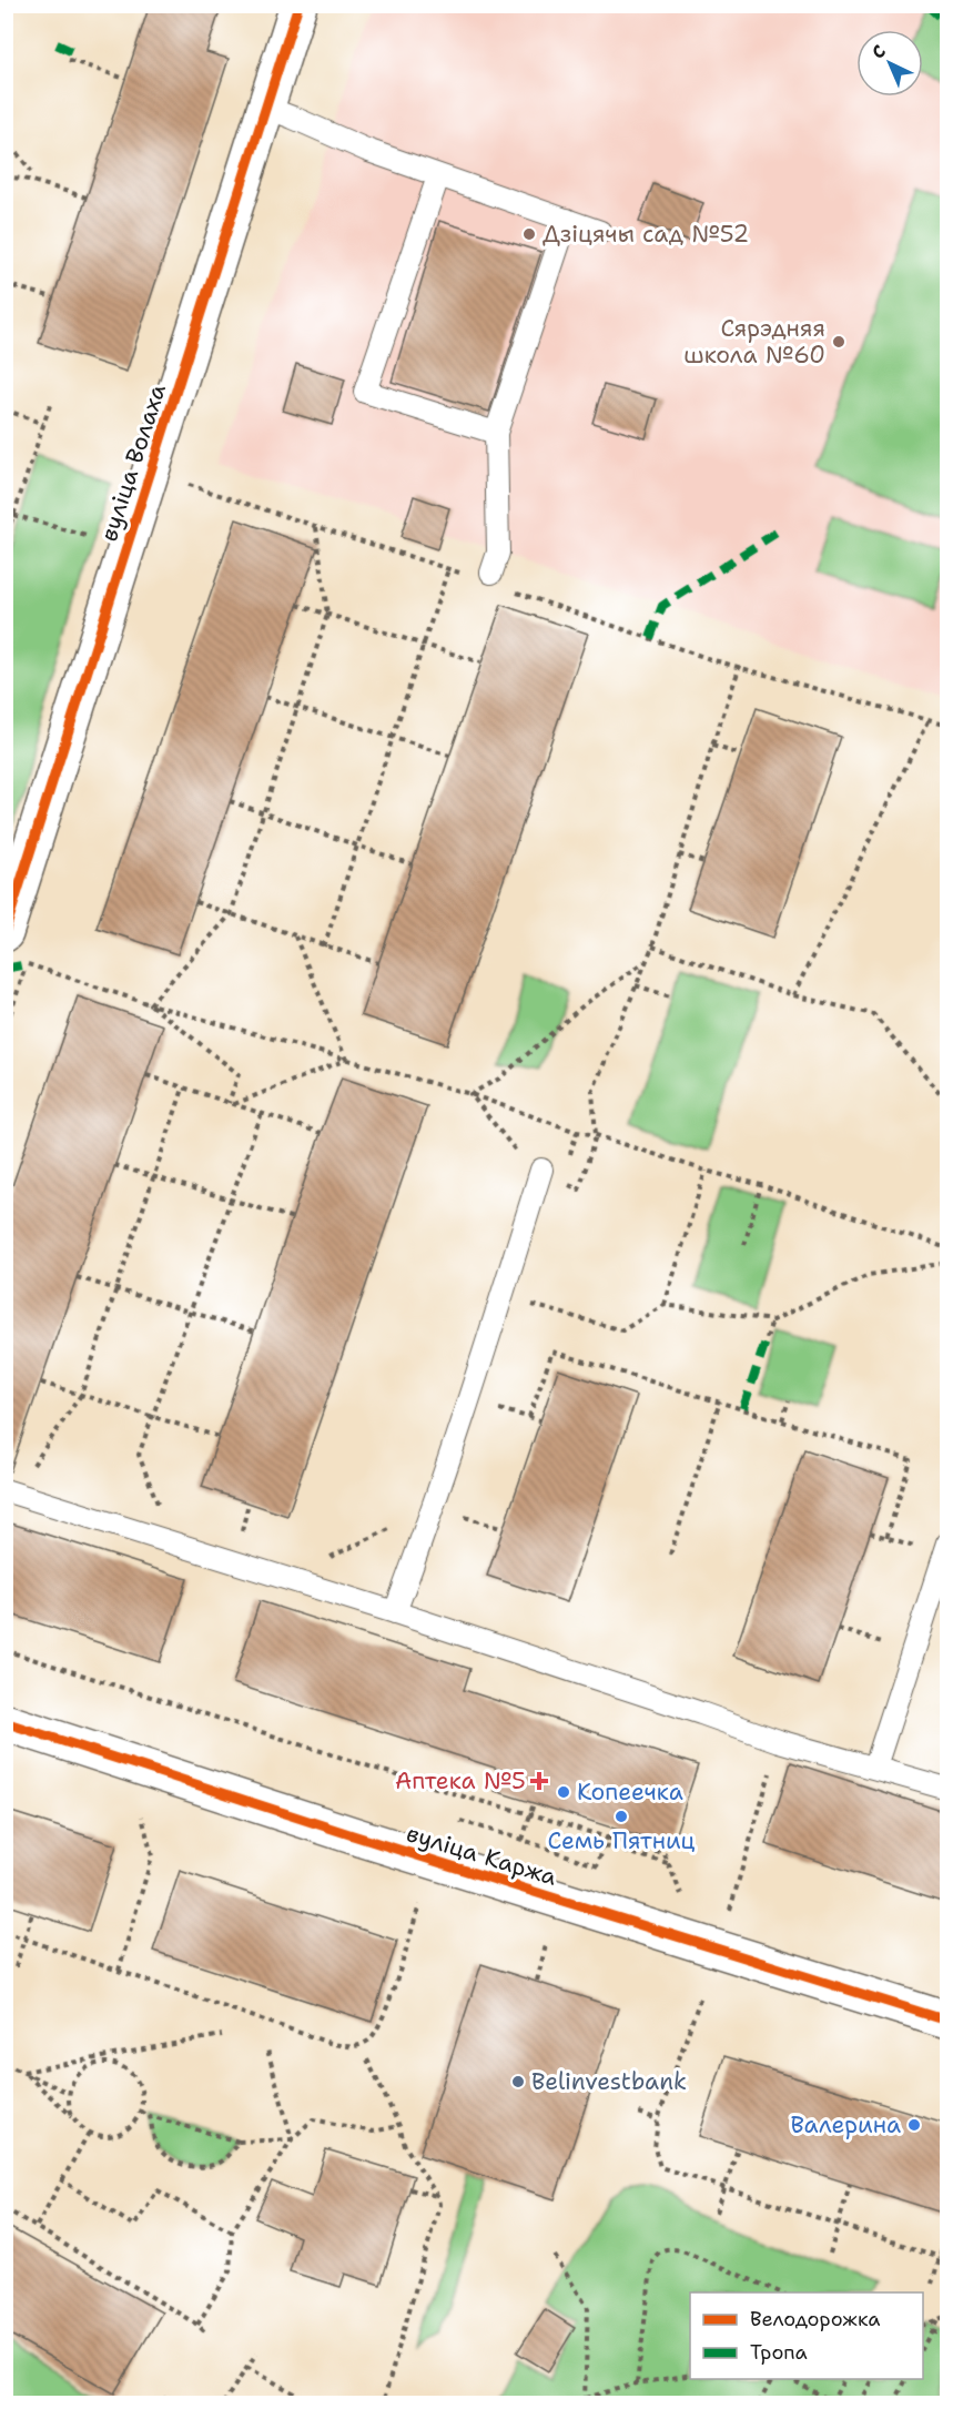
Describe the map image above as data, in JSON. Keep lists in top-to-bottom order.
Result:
{
  "streets": {
    "street": ["вуліца Волаха", "вуліца Каржа"]
  },
  "places": {
    "other": [
      "Дзіцячы сад №52",
      "Сярэдняя школа №60",
      "Копеечка",
      "Семь Пятниц",
      "Belinvestbank",
      "Валерина"
    ],
    "health": ["Аптека №5"]
  },
  "legend": ["Велодорожка", "Тропа"],
  "north": "top left"
}
